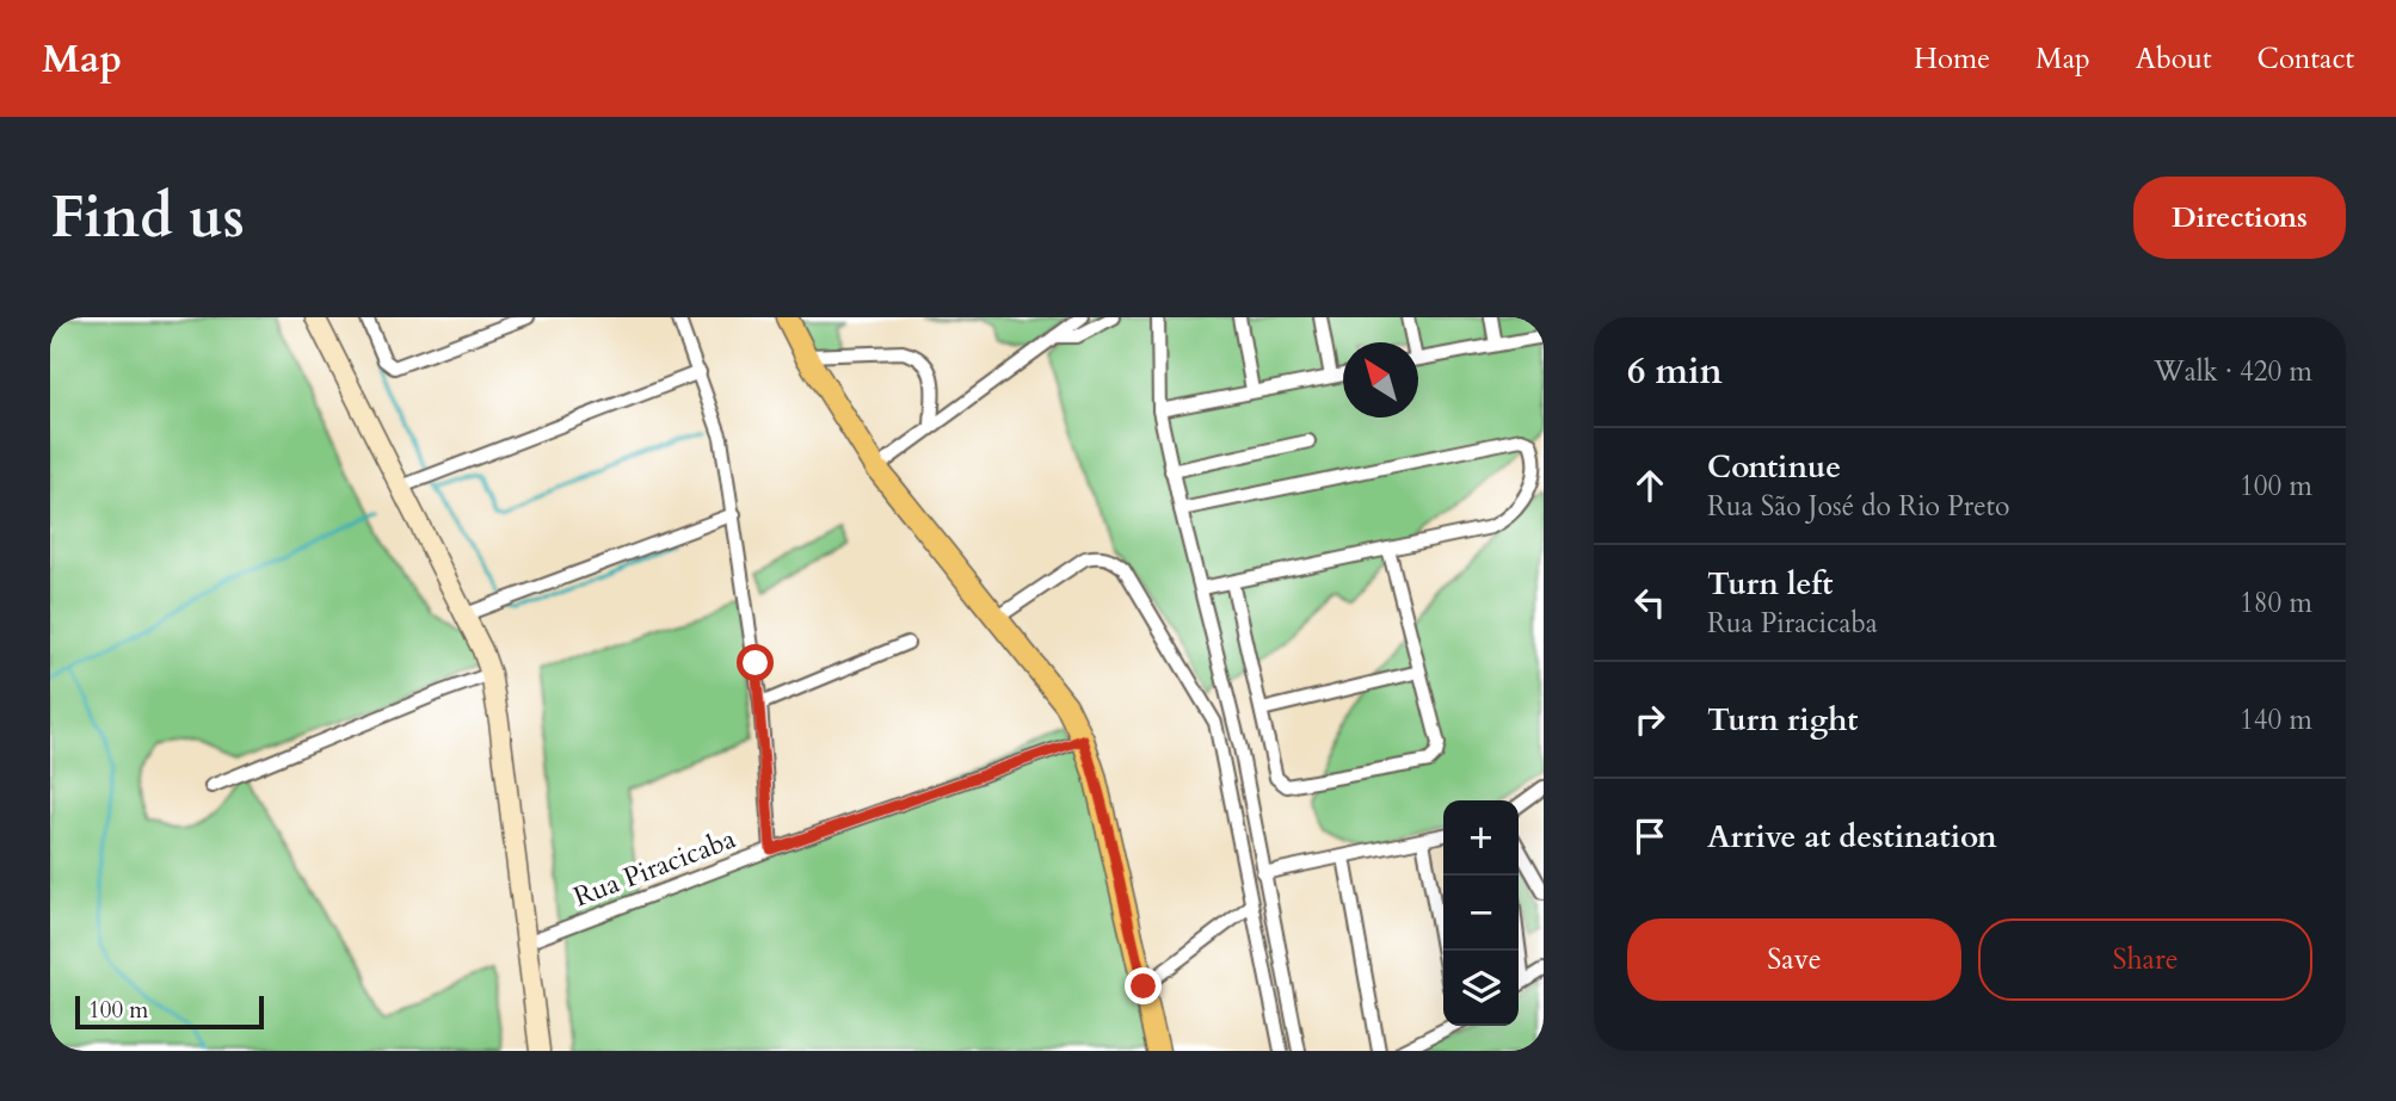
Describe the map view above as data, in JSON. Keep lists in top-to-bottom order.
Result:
{
  "streets": {
    "street": ["Rua Piracicaba"]
  },
  "scale_bar": "100 m",
  "north": "top left",
  "page": {
    "header": "Map",
    "nav": [
      "Home",
      "Map",
      "About",
      "Contact"
    ],
    "buttons": [
      "Directions",
      ["Save", "Share"]
    ],
    "title": "Find us",
    "heading": ["6 min", "Walk · 420 m"],
    "list": [
      ["Continue", "Rua São José do Rio Preto", "100 m"],
      ["Turn left", "Rua Piracicaba", "180 m"],
      ["Turn right", "140 m"],
      "Arrive at destination"
    ],
    "map_buttons": ["+", "−"],
    "scale": "100 m"
  }
}
